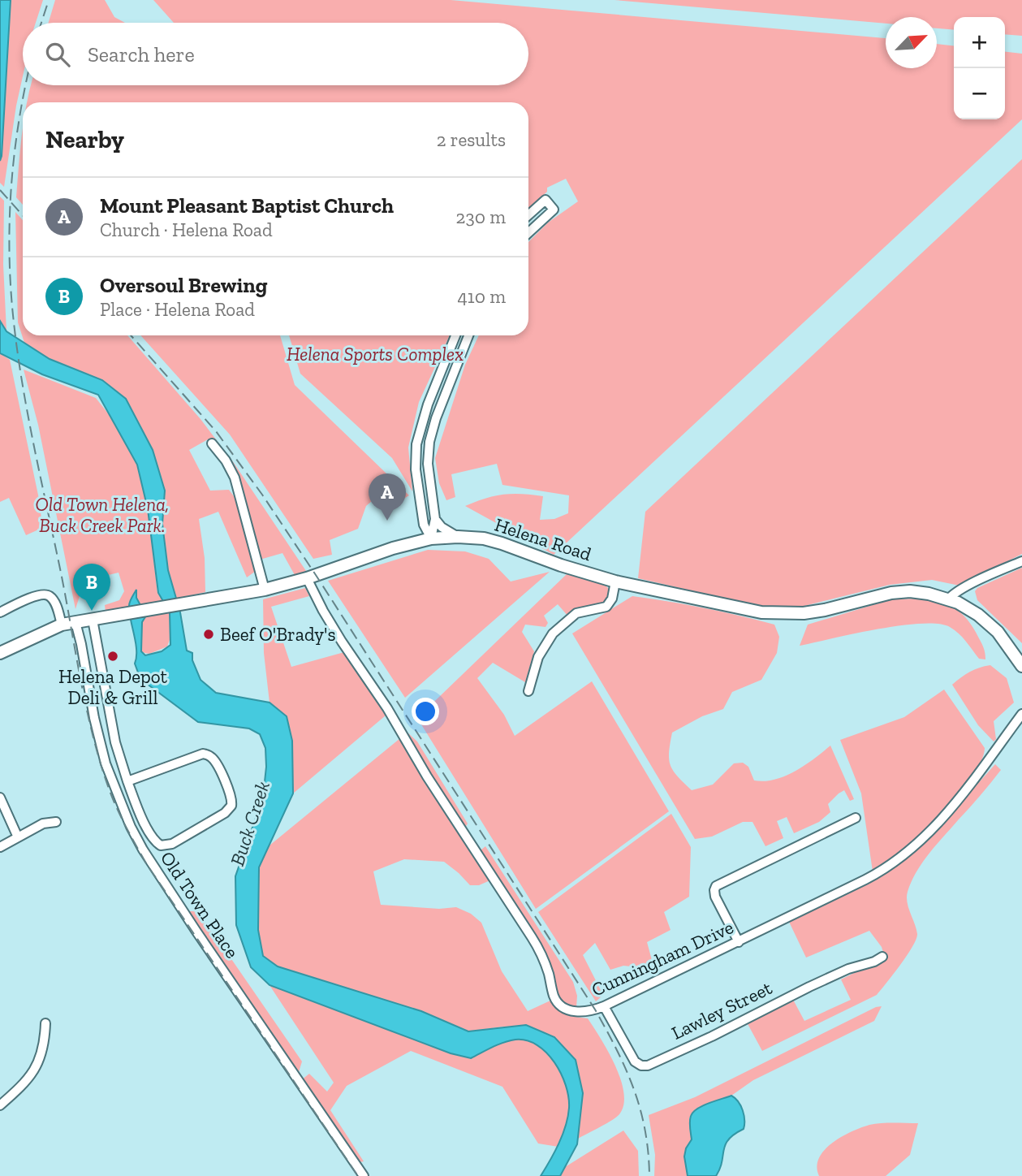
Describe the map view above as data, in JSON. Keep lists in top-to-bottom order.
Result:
{
  "streets": {
    "main road": ["Helena Road"],
    "street": ["Old Town Place", "Cunningham Drive", "Lawley Street"]
  },
  "crossings": [
    ["Helena Road", "Old Town Place"],
    ["Helena Road", "Cunningham Drive"],
    ["Cunningham Drive", "Lawley Street"]
  ],
  "water": ["Buck Creek"],
  "parks": ["Helena Sports Complex", "Old Town Helena, Buck Creek Park."],
  "places": ["Beef O'Brady's", "Helena Depot Deli & Grill"],
  "north": "top right",
  "page": {
    "map_buttons": ["+", "−"],
    "search": "Search here",
    "heading": ["Nearby", "2 results"],
    "list": [
      {
        "mark": "A",
        "name": "Mount Pleasant Baptist Church",
        "note": "Church · Helena Road",
        "value": "230 m"
      },
      {
        "mark": "B",
        "name": "Oversoul Brewing",
        "note": "Place · Helena Road",
        "value": "410 m"
      }
    ],
    "pins": ["A", "B"]
  }
}
